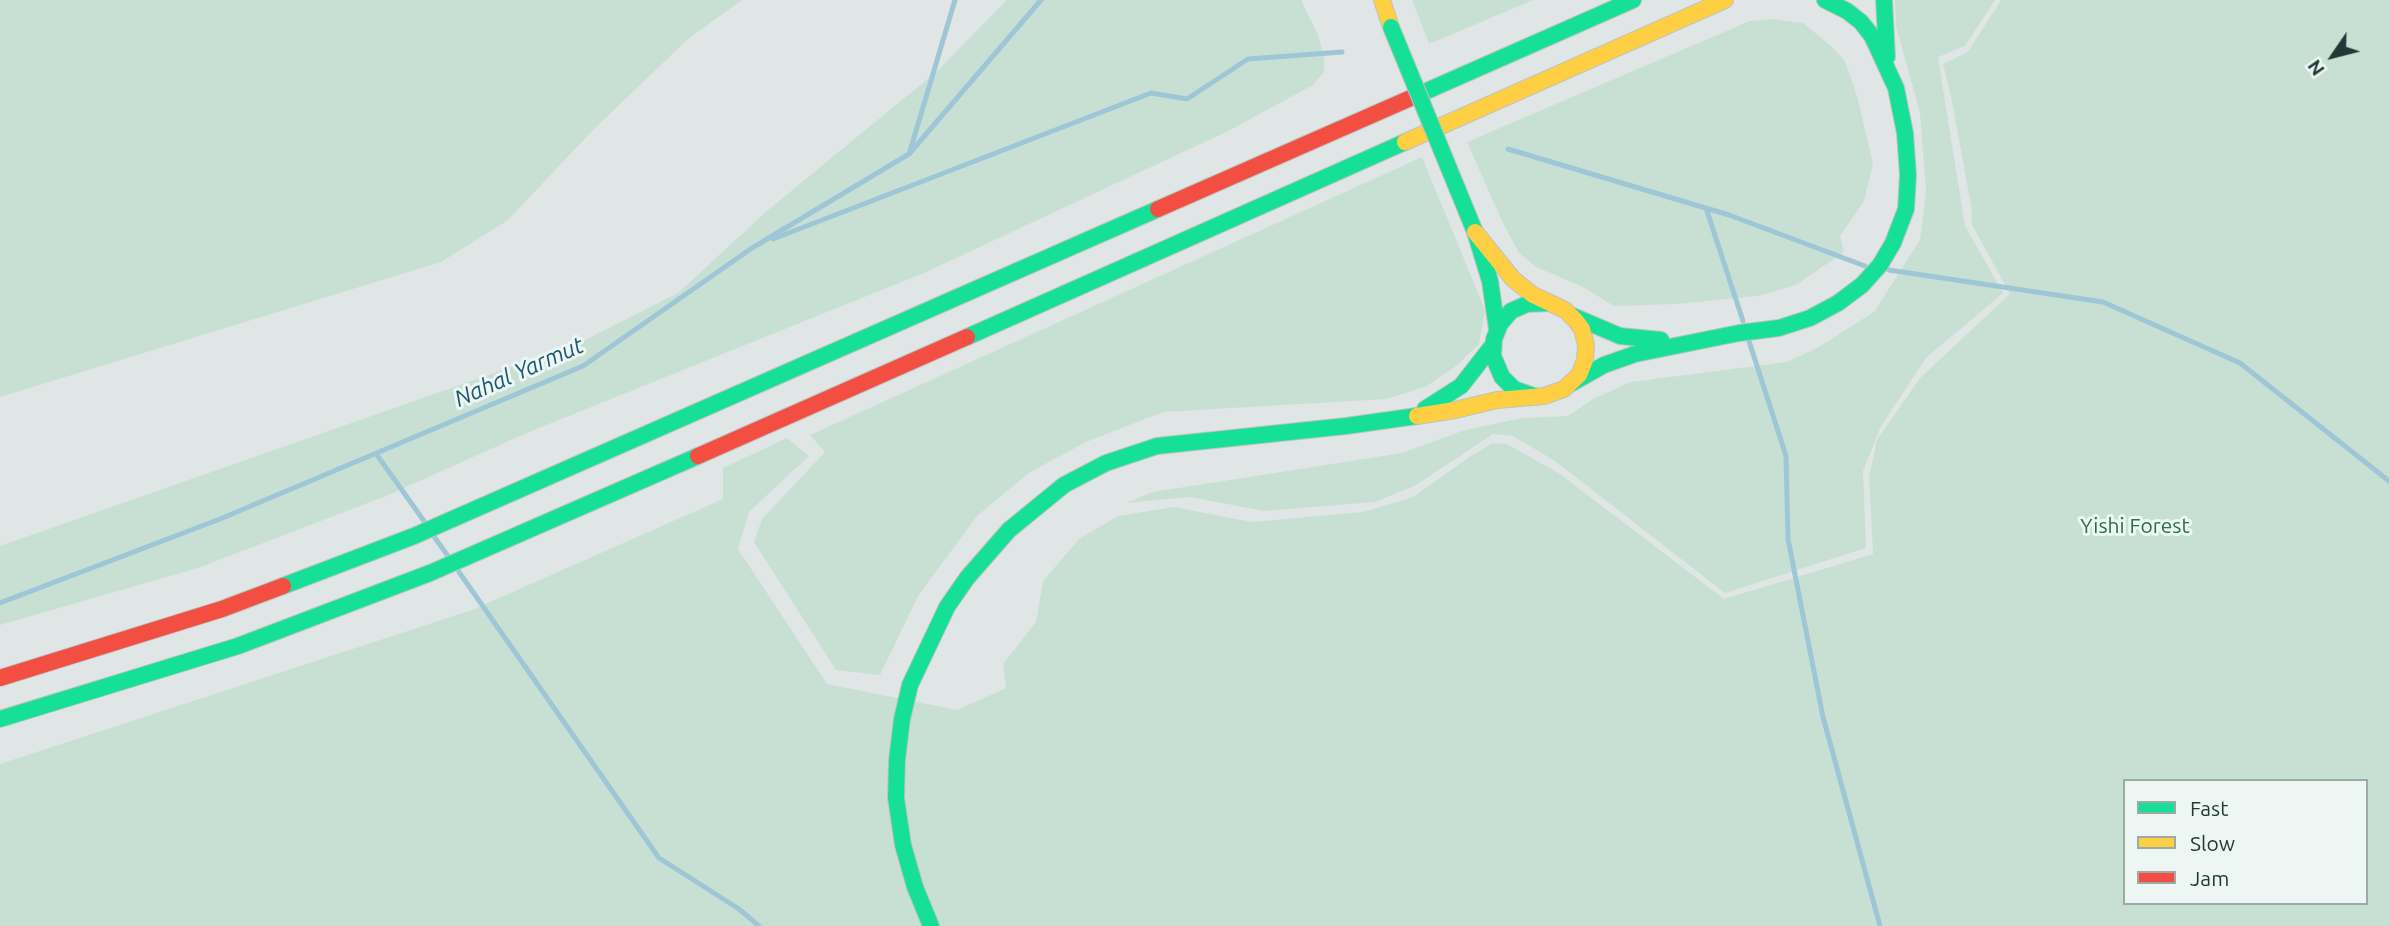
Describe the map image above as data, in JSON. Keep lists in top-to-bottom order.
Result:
{
  "water": ["Nahal Yarmut"],
  "parks": ["Yishi Forest"],
  "legend": ["Fast", "Slow", "Jam"],
  "north": "bottom left"
}
